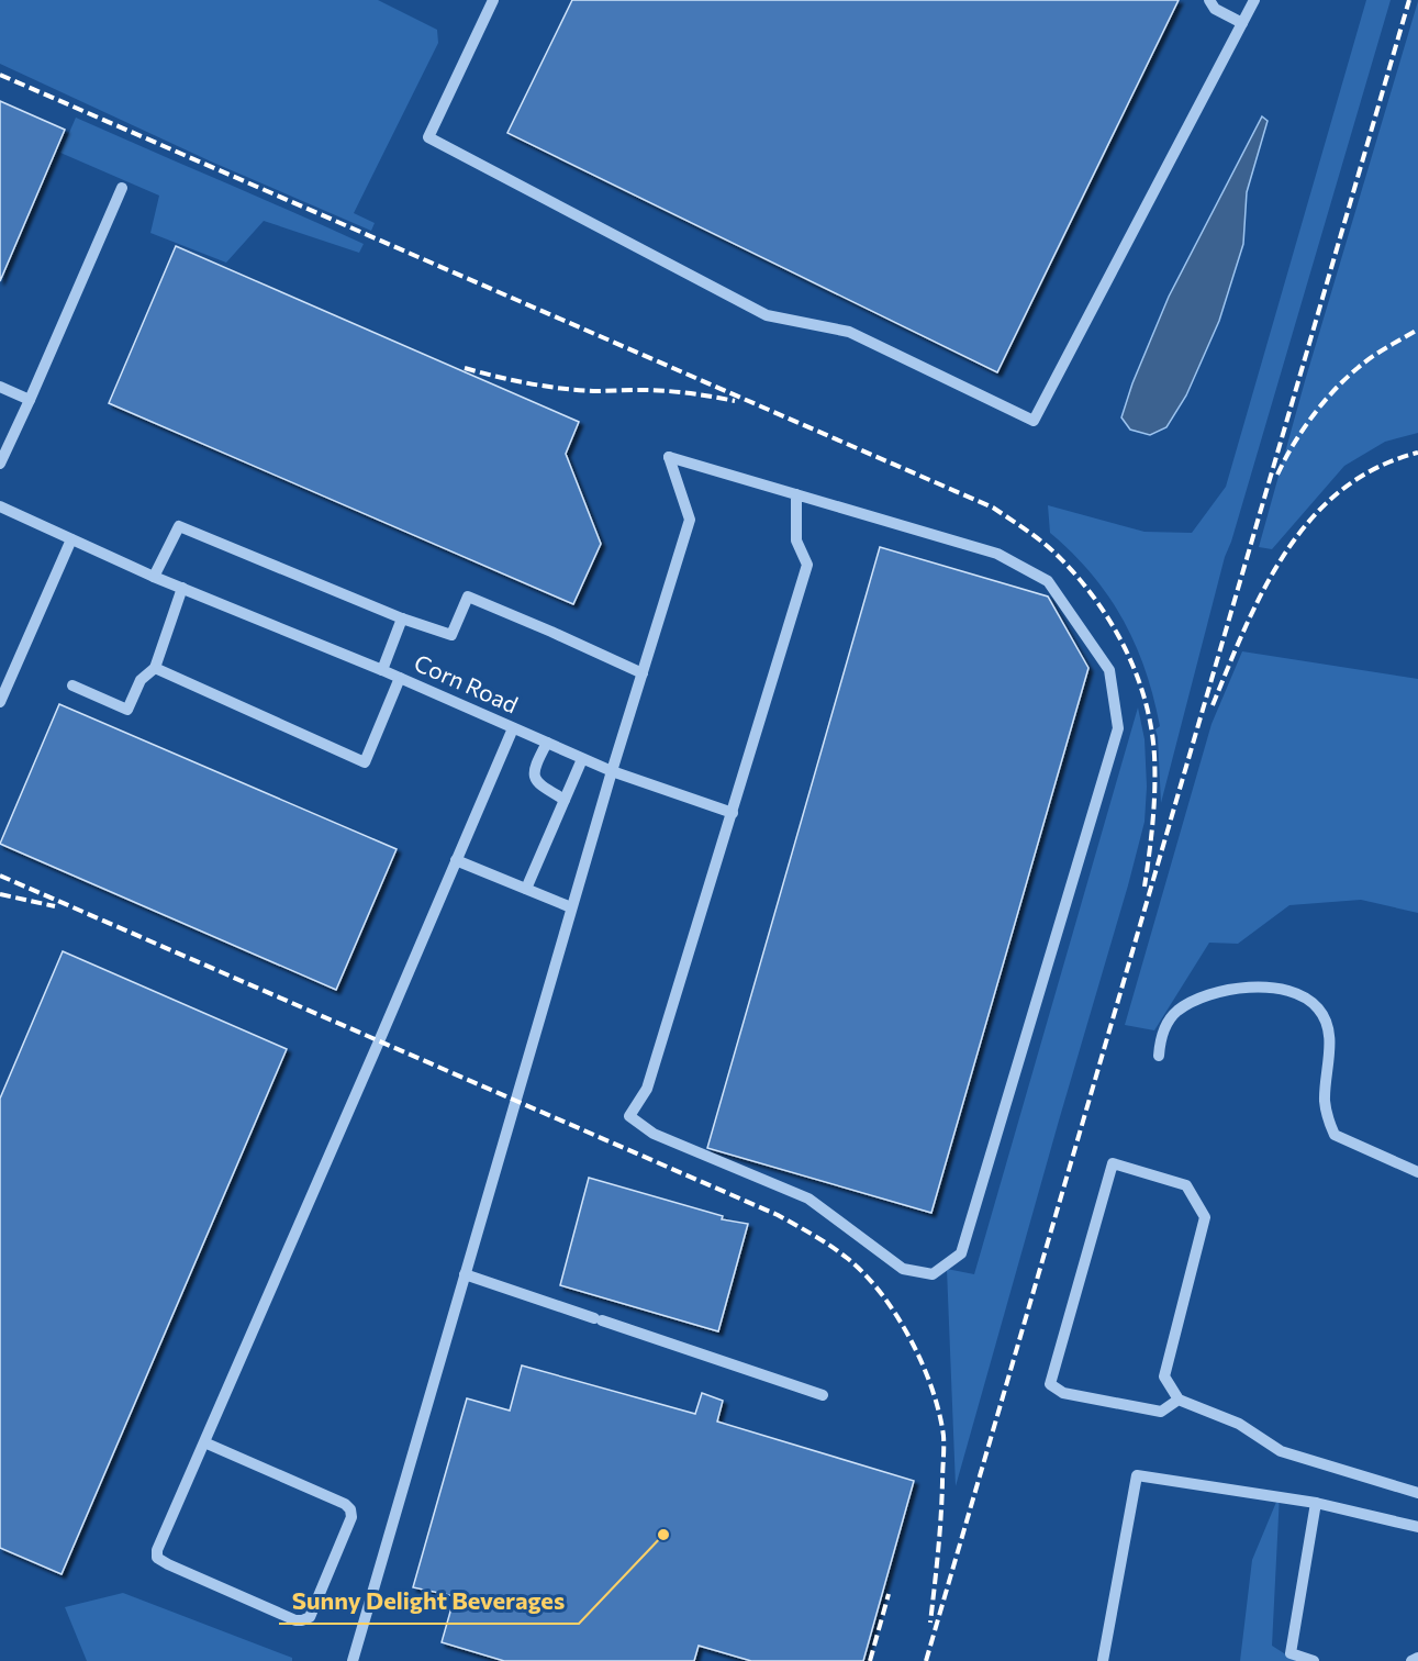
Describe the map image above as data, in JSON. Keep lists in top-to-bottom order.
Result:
{
  "streets": {
    "street": ["Corn Road"]
  },
  "places": ["Sunny Delight Beverages"]
}
